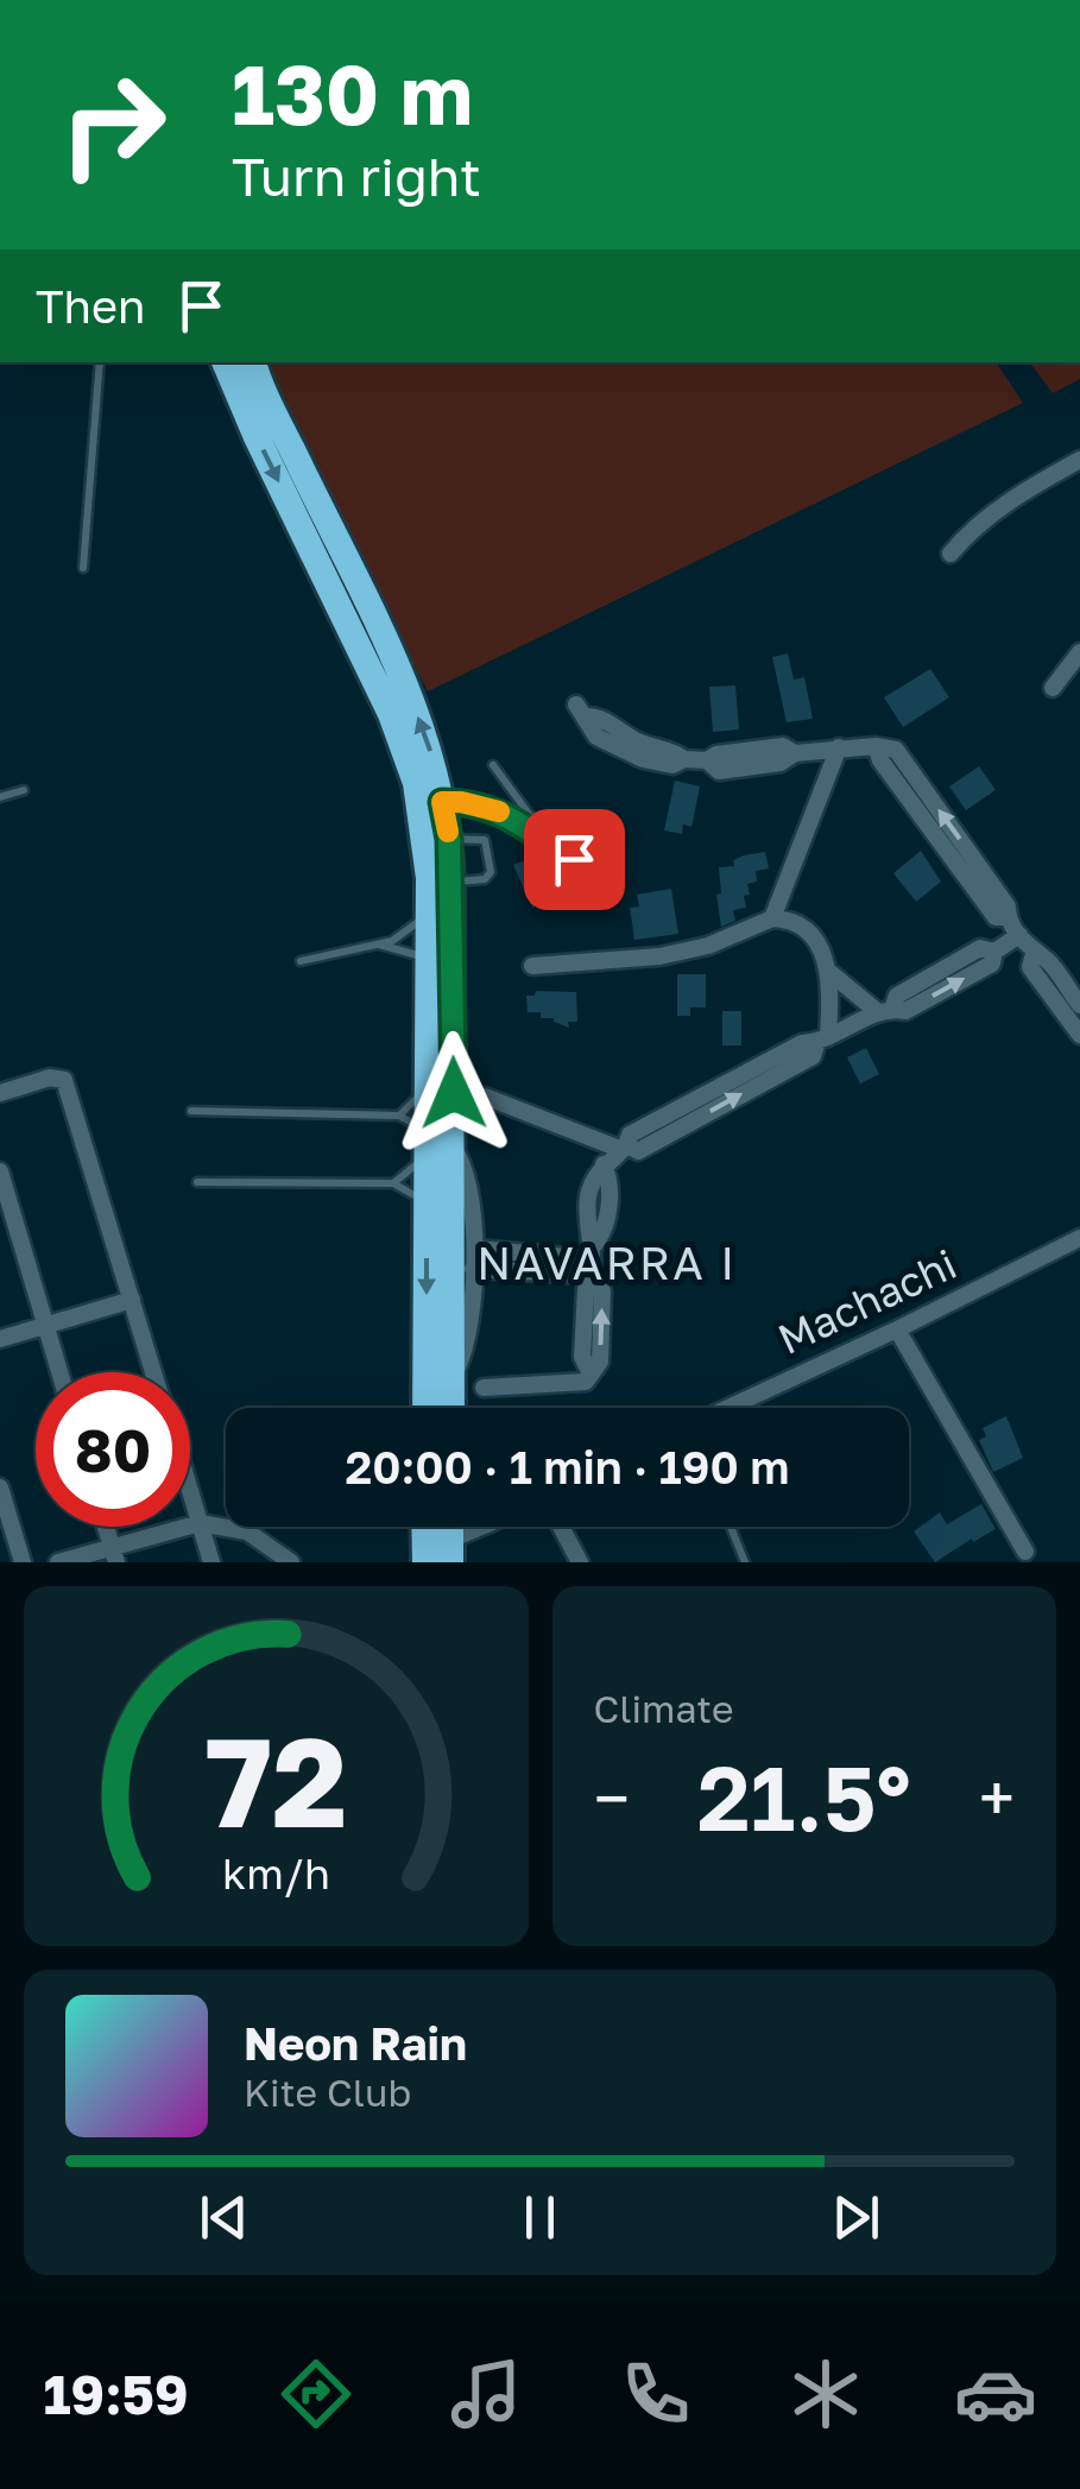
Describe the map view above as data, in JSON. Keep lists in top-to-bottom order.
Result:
{
  "streets": {
    "street": ["Machachi"]
  },
  "districts": ["NAVARRA I"],
  "page": {
    "turn": ["130 m", "Turn right"],
    "then": "Then",
    "limit": "80",
    "trip": "20:00 · 1 min · 190 m",
    "tile": "Climate",
    "heat": ["−", "21.5°", "+"],
    "song": ["Neon Rain", "Kite Club"],
    "tabs": "19:59",
    "gauge": ["72", "km/h"]
  }
}
